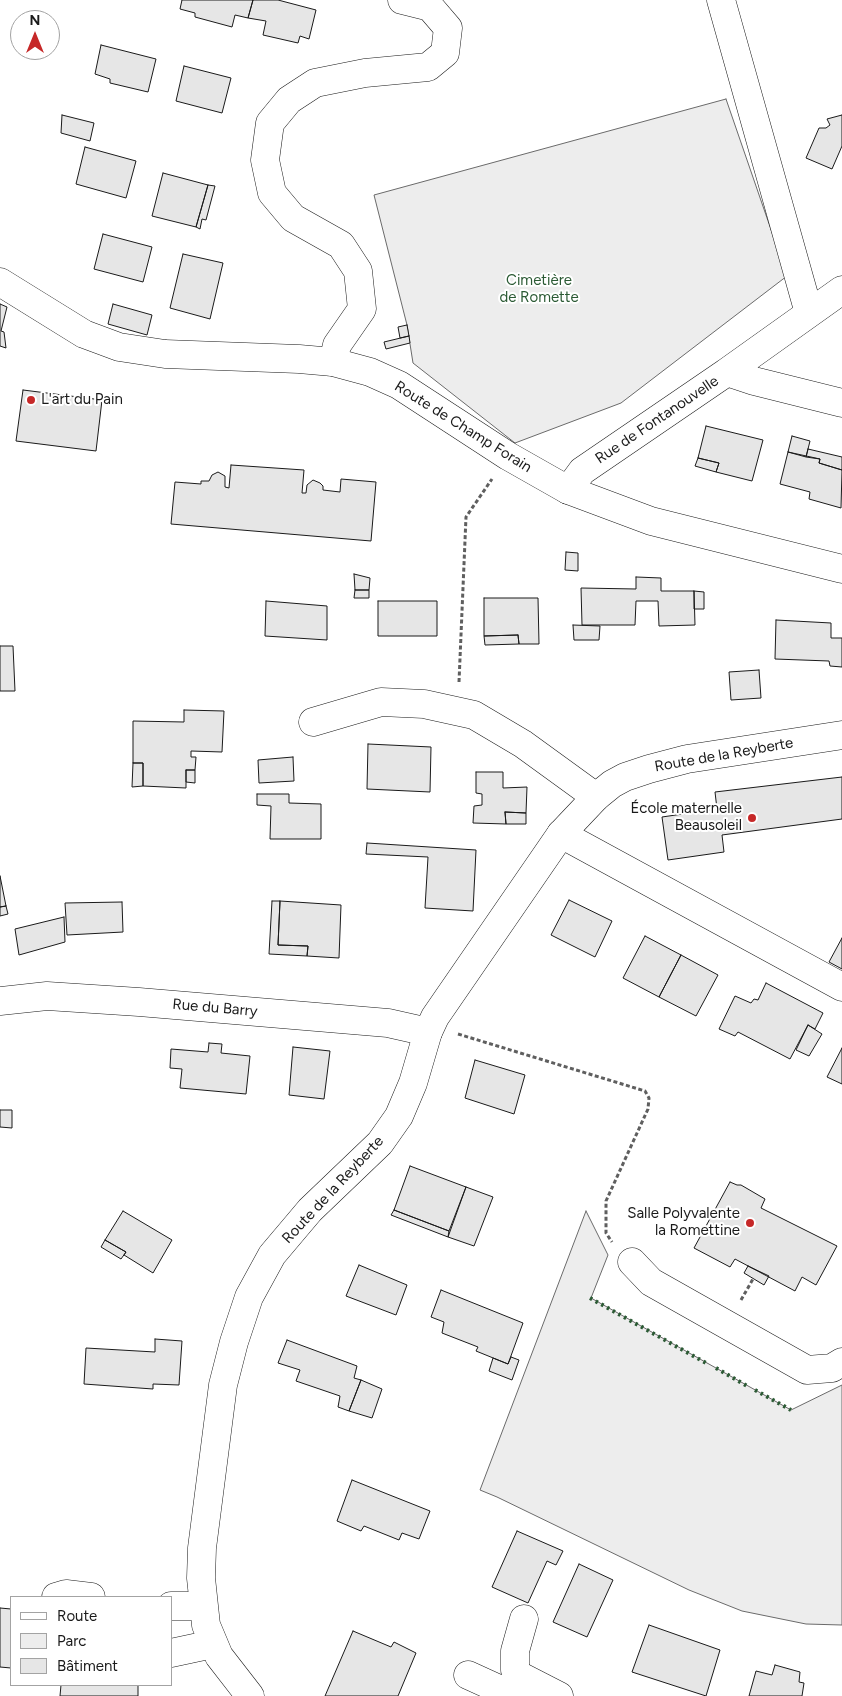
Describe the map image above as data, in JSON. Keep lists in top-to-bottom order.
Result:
{
  "streets": {
    "street": [
      "Rue de Fontanouvelle",
      "Route de Champ Forain",
      "Route de la Reyberte",
      "Rue du Barry"
    ]
  },
  "crossings": [
    ["Rue de Fontanouvelle", "Route de Champ Forain"],
    ["Route de la Reyberte", "Rue du Barry"]
  ],
  "parks": ["Cimetière de Romette"],
  "places": ["L'art du Pain", "École maternelle Beausoleil", "Salle Polyvalente la Romettine"],
  "legend": ["Route", "Parc", "Bâtiment"],
  "north": "top"
}
